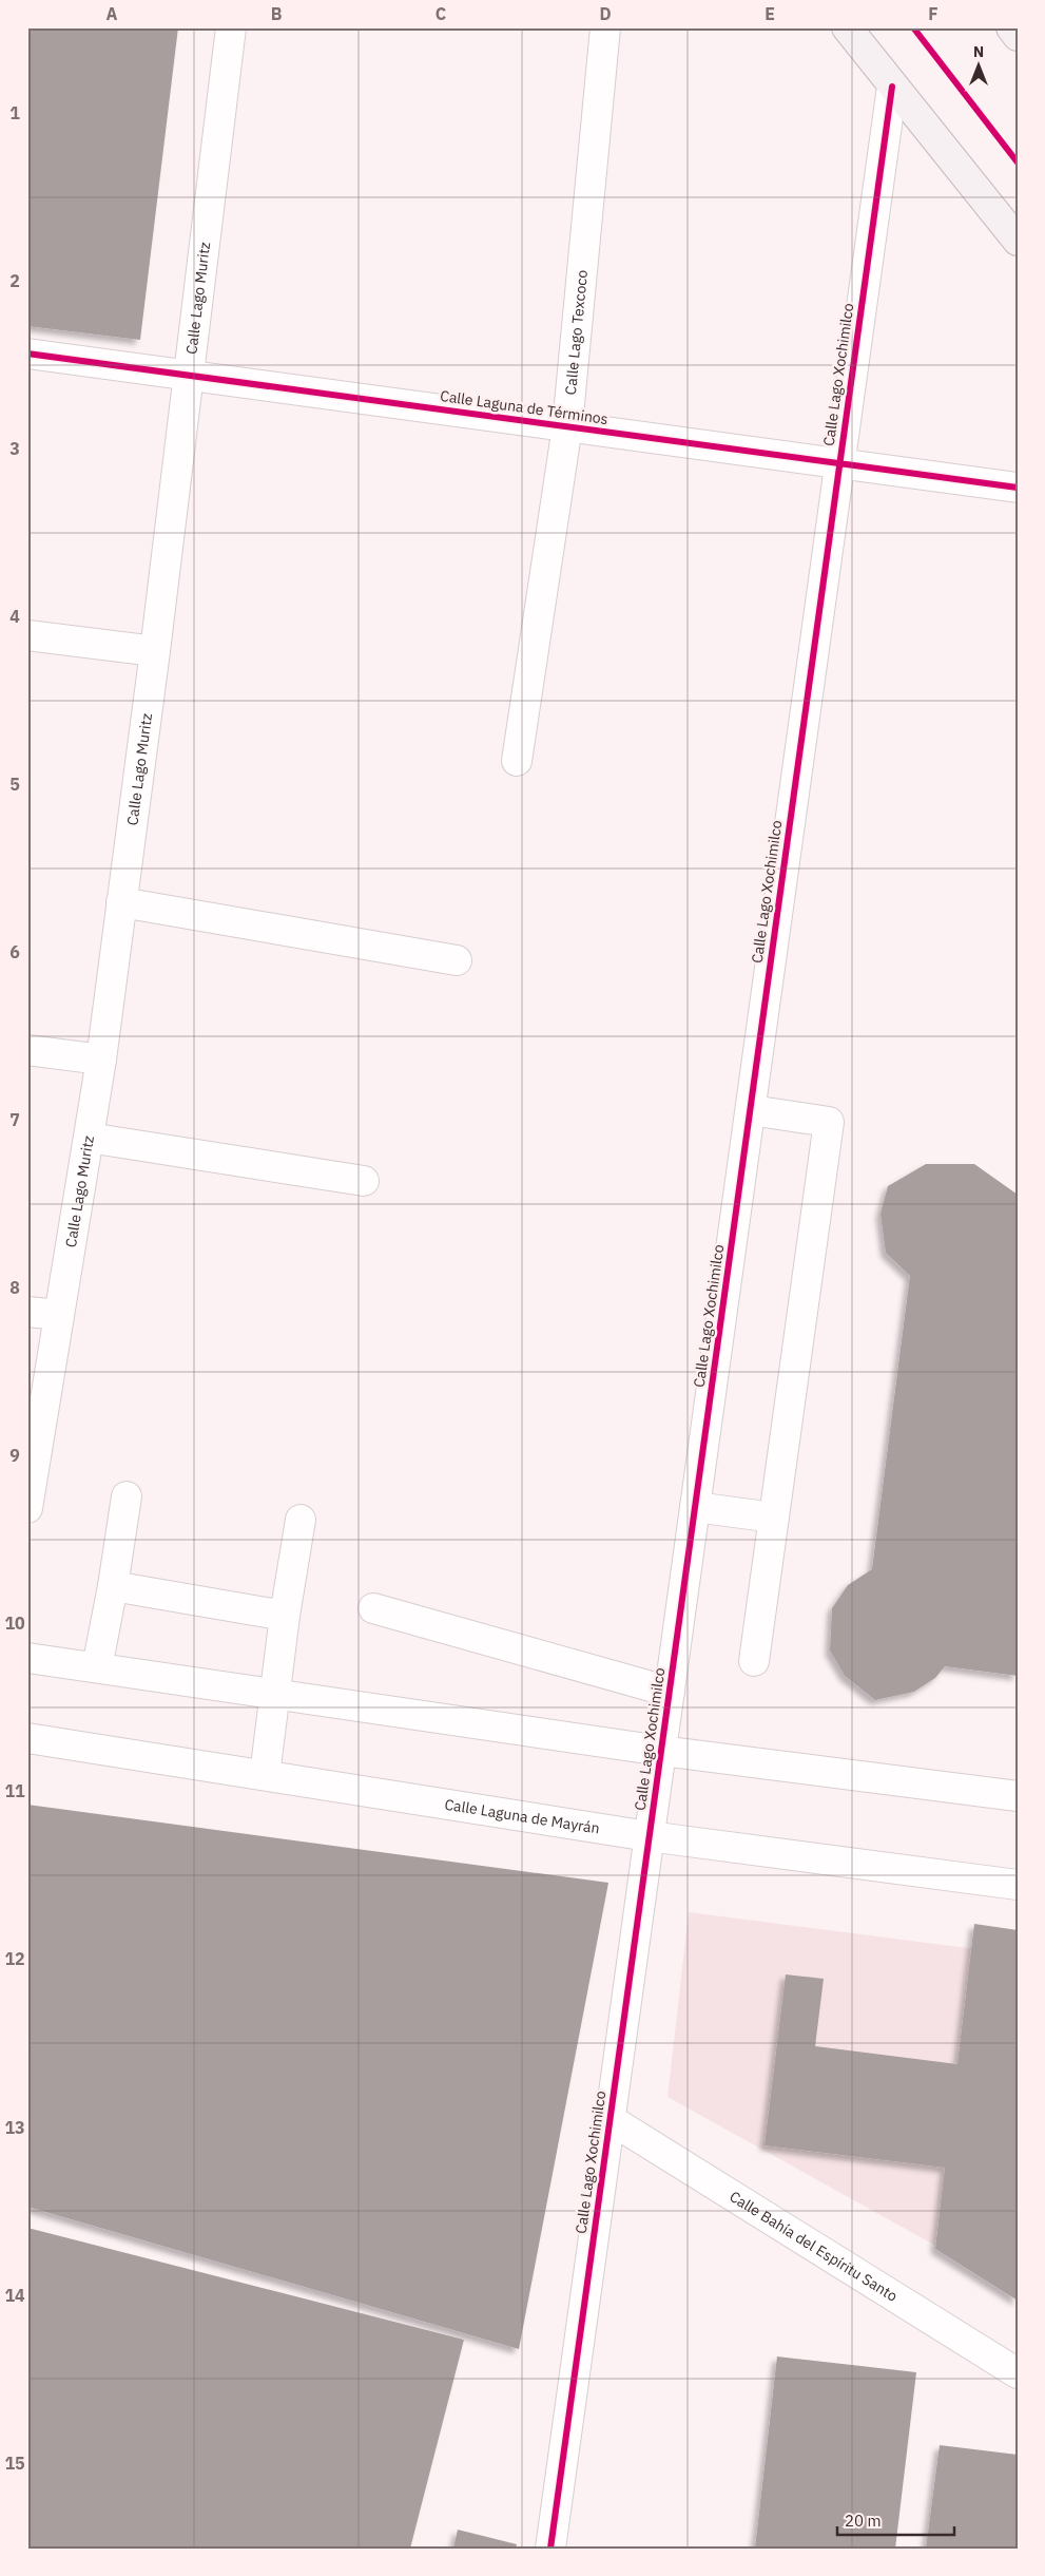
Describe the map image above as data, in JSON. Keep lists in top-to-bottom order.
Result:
{
  "streets": {
    "street": [
      "Calle Lago Muritz",
      "Calle Lago Texcoco",
      "Calle Lago Xochimilco",
      "Calle Laguna de Términos",
      "Calle Laguna de Mayrán",
      "Calle Bahía del Espíritu Santo"
    ]
  },
  "crossings": [
    ["Calle Lago Muritz", "Calle Laguna de Términos"],
    ["Calle Lago Texcoco", "Calle Laguna de Términos"],
    ["Calle Lago Xochimilco", "Calle Laguna de Términos"],
    ["Calle Lago Xochimilco", "Calle Laguna de Mayrán"],
    ["Calle Lago Xochimilco", "Calle Bahía del Espíritu Santo"]
  ],
  "scale_bar": "20 m",
  "north": "top",
  "grid": {
    "columns": [
      "A",
      "B",
      "C",
      "D",
      "E",
      "F"
    ],
    "rows": [
      "1",
      "2",
      "3",
      "4",
      "5",
      "6",
      "7",
      "8",
      "9",
      "10",
      "11",
      "12",
      "13",
      "14",
      "15"
    ]
  }
}
